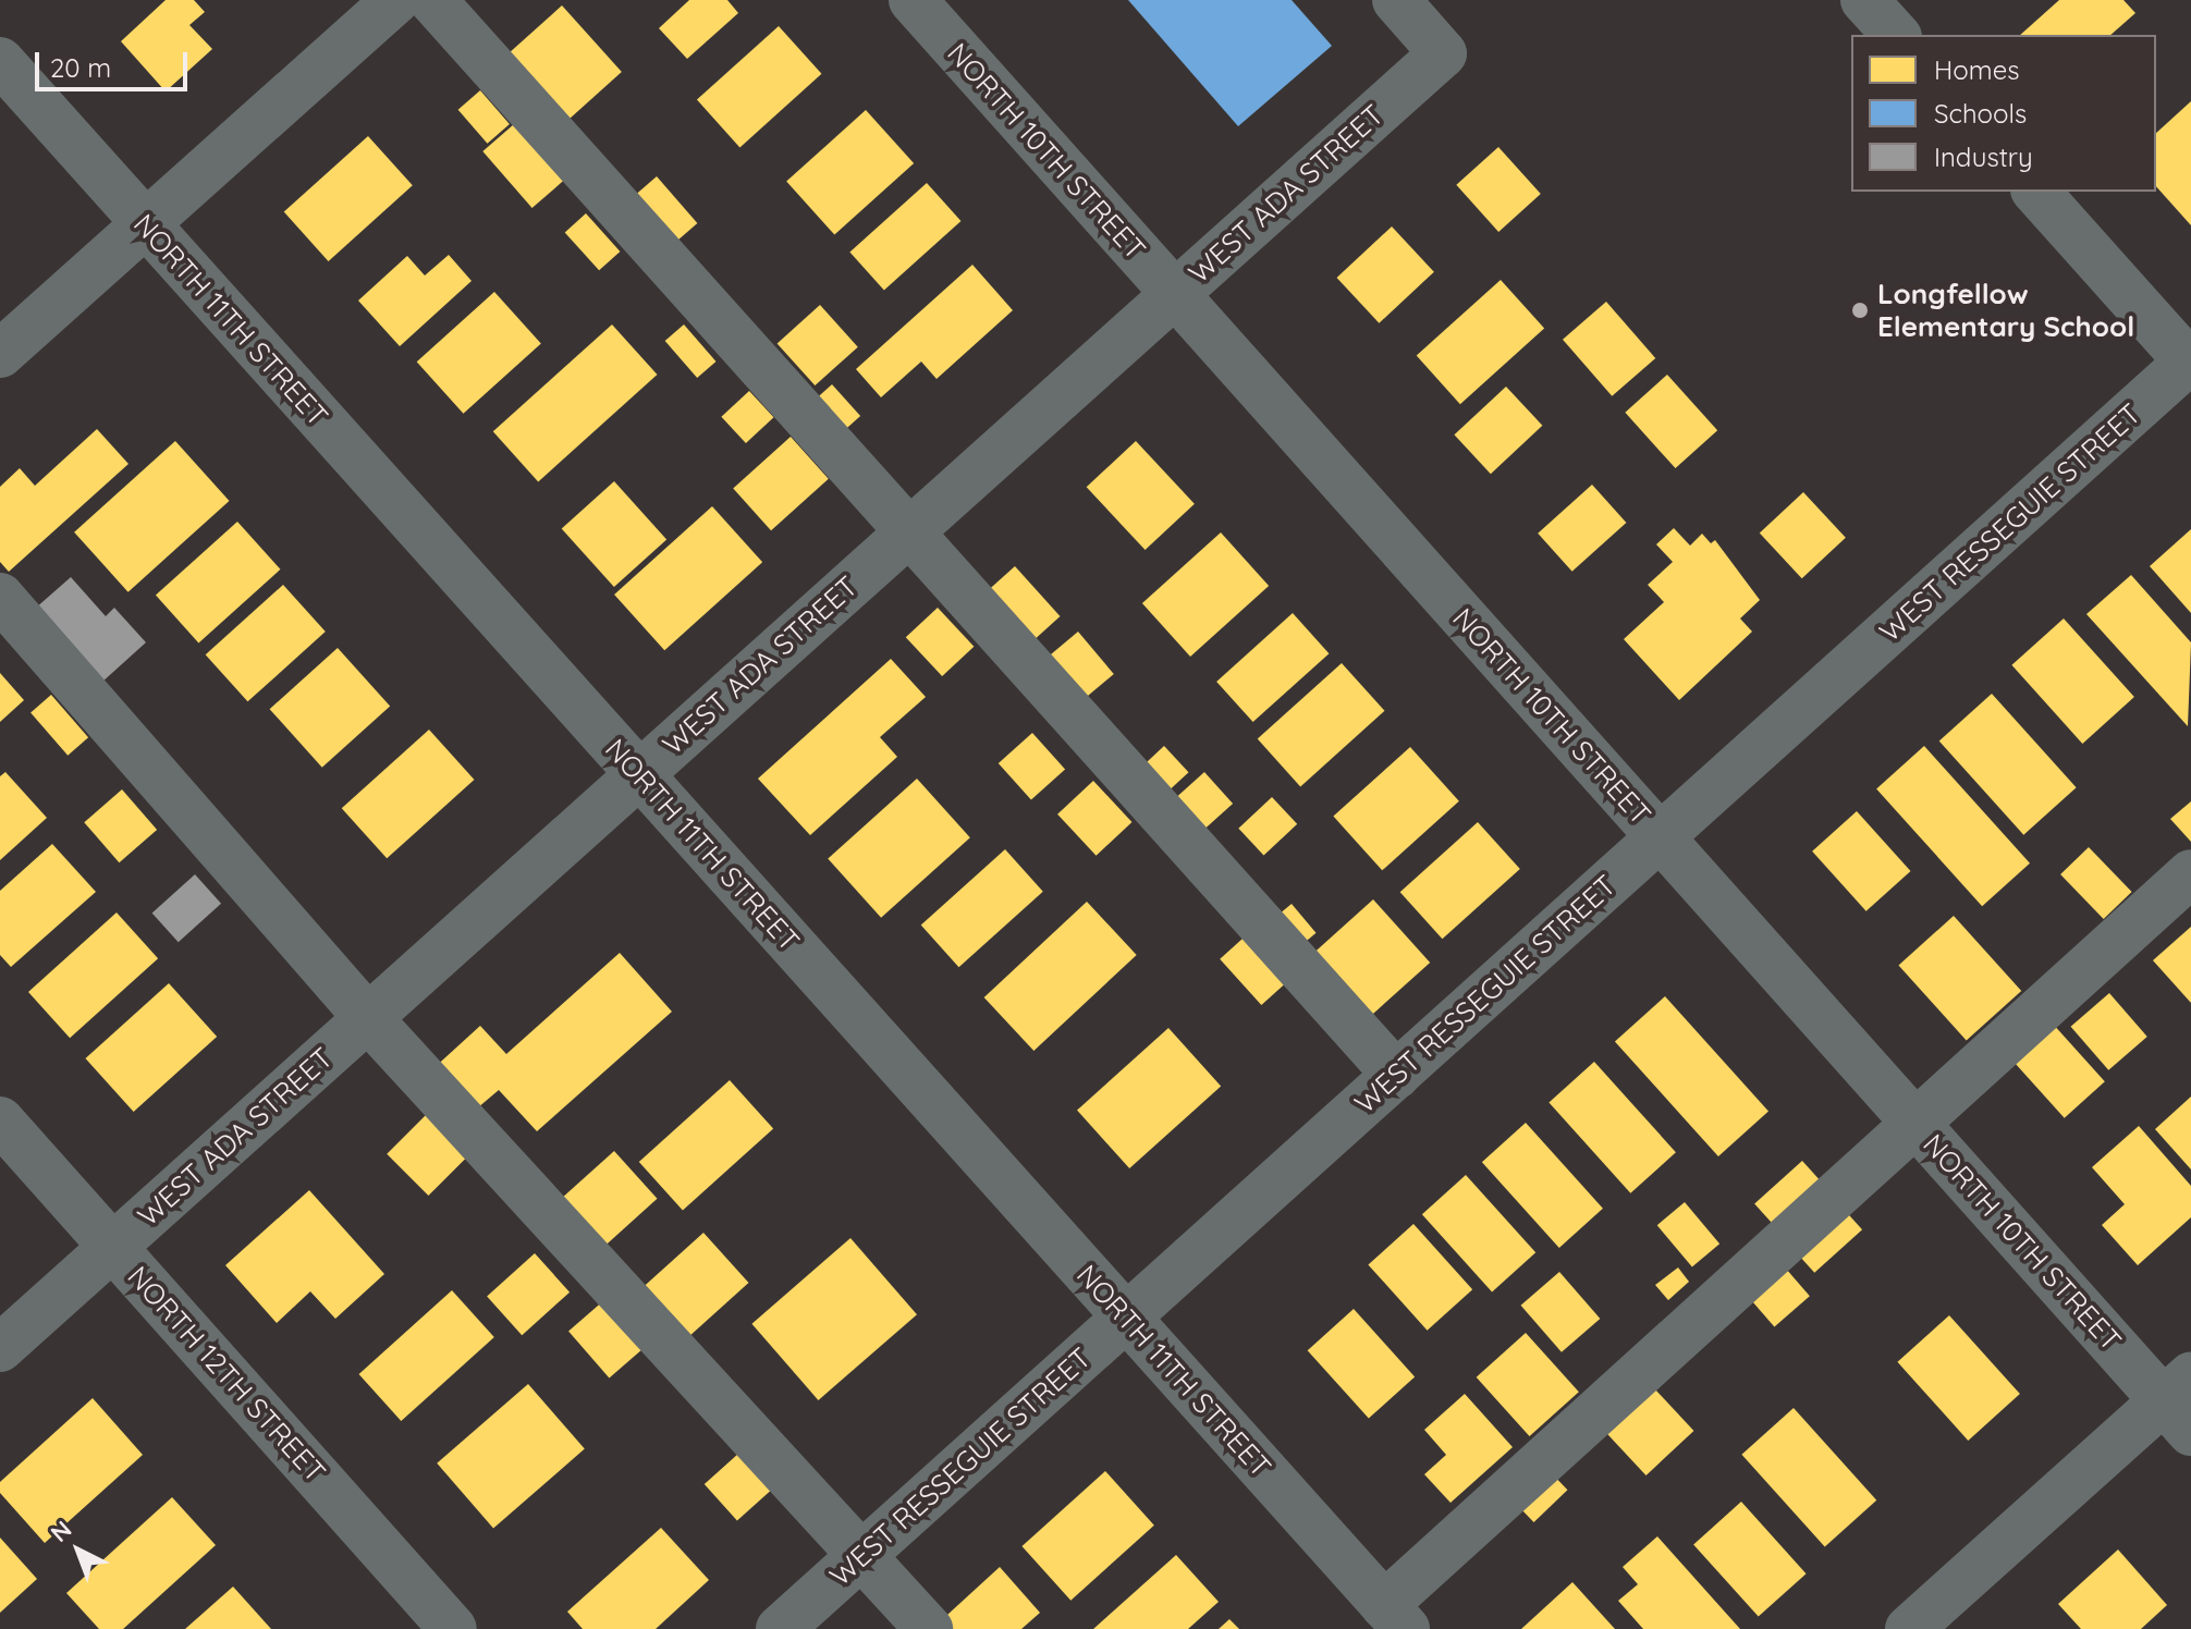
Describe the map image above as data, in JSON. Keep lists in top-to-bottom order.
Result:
{
  "streets": {
    "street": [
      "NORTH 10TH STREET",
      "WEST ADA STREET",
      "NORTH 11TH STREET",
      "WEST RESSEGUIE STREET",
      "NORTH 12TH STREET"
    ]
  },
  "crossings": [
    ["NORTH 10TH STREET", "WEST ADA STREET"],
    ["NORTH 10TH STREET", "WEST RESSEGUIE STREET"],
    ["WEST ADA STREET", "NORTH 11TH STREET"],
    ["WEST ADA STREET", "NORTH 12TH STREET"],
    ["NORTH 11TH STREET", "WEST RESSEGUIE STREET"]
  ],
  "places": ["Longfellow Elementary School"],
  "legend": ["Homes", "Schools", "Industry"],
  "scale_bar": "20 m",
  "north": "top left"
}
